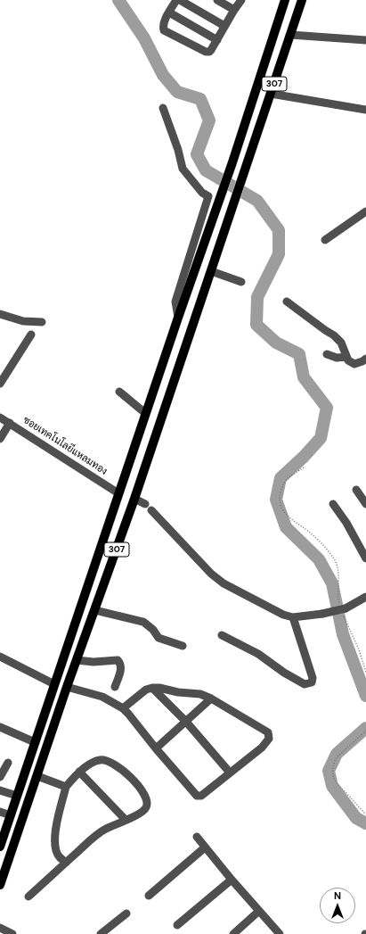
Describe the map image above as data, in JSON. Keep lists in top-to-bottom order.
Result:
{
  "streets": {
    "main road": ["307"],
    "street": ["ซอยเทคโนโลยีแหลมทอง"]
  },
  "crossings": [
    ["307", "ซอยเทคโนโลยีแหลมทอง"]
  ],
  "north": "top"
}
